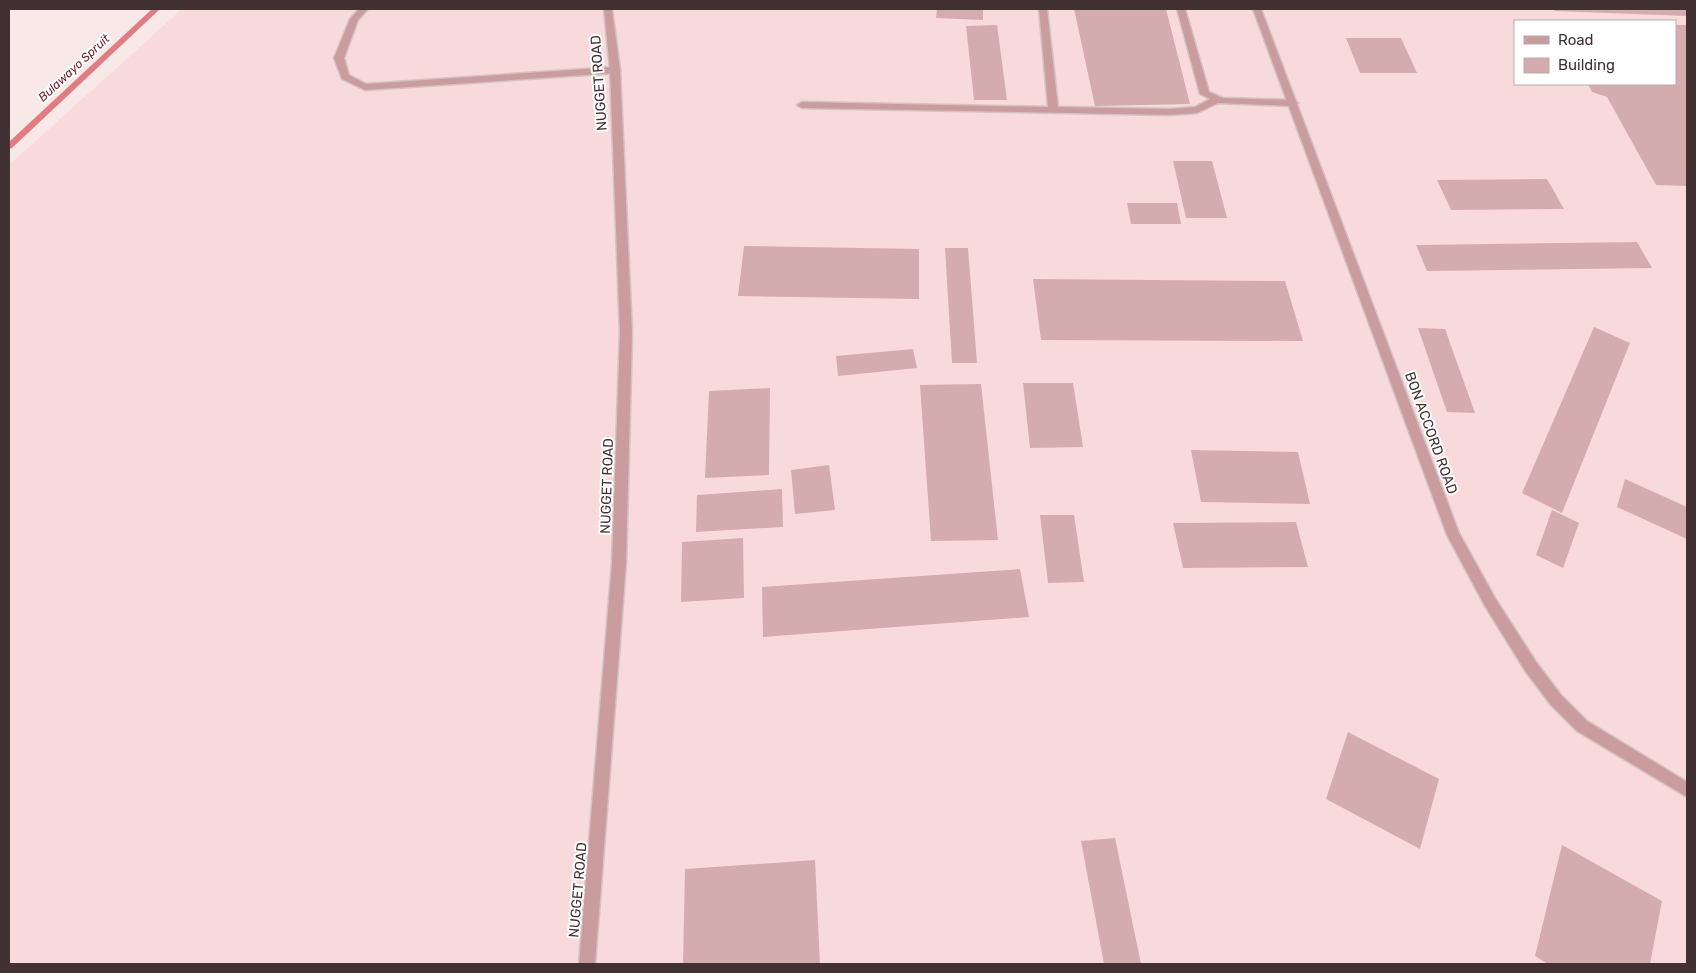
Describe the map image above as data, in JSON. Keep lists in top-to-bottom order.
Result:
{
  "streets": {
    "street": ["NUGGET ROAD", "BON ACCORD ROAD"]
  },
  "water": ["Bulawayo Spruit"],
  "legend": ["Road", "Building"]
}
